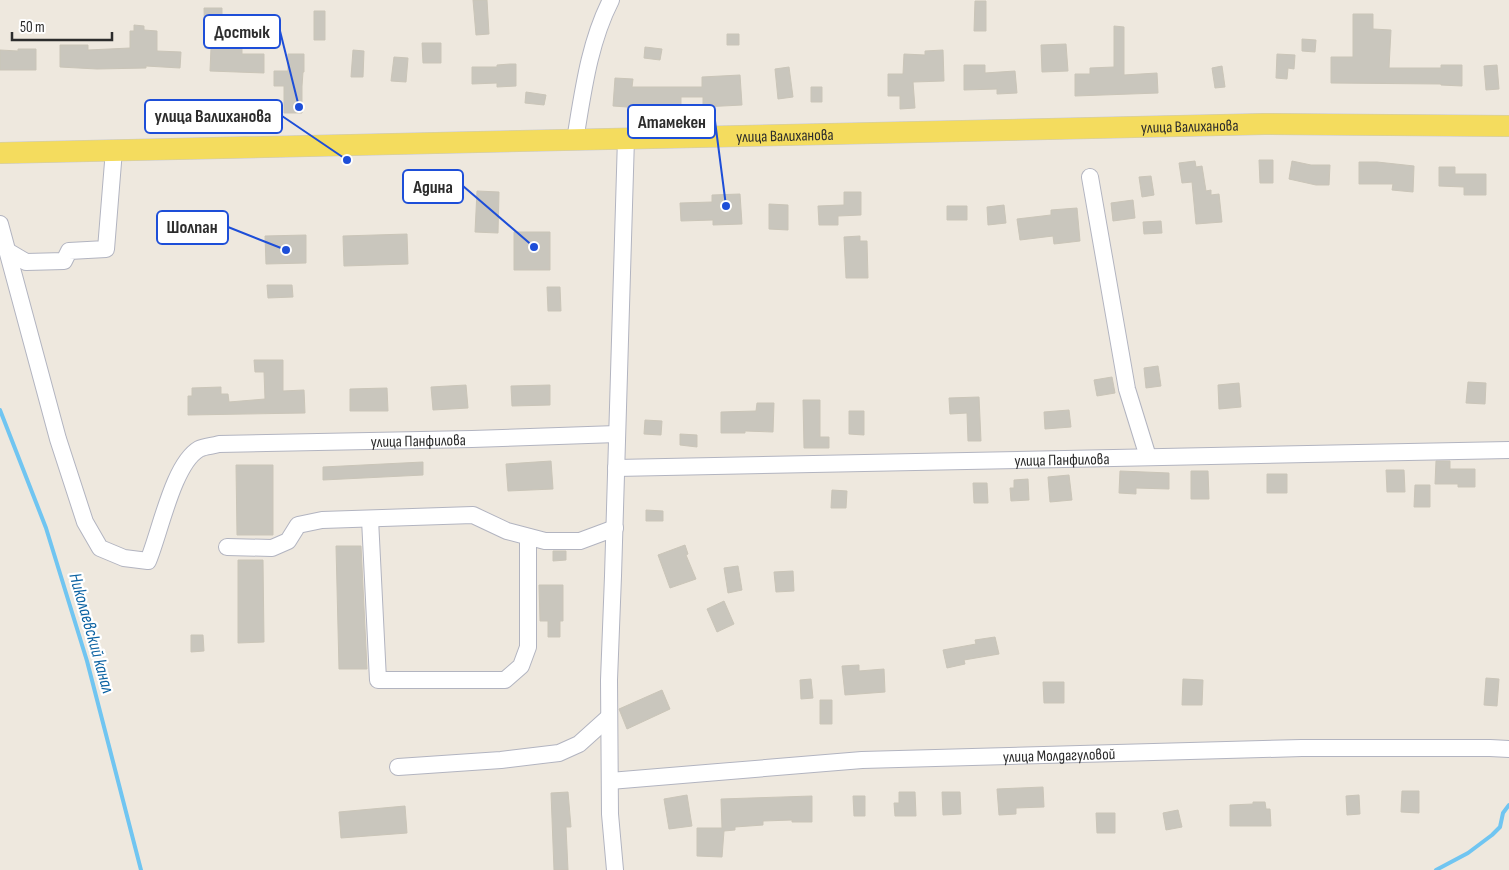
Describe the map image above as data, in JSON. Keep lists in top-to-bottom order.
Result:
{
  "streets": {
    "main road": ["улица Валиханова"],
    "street": ["улица Панфилова", "улица Молдагуловой"]
  },
  "water": ["Николаевский канал"],
  "places": [
    "Достык",
    "улица Валиханова",
    "Атамекен",
    "Адина",
    "Шолпан"
  ],
  "scale_bar": "50 m"
}
